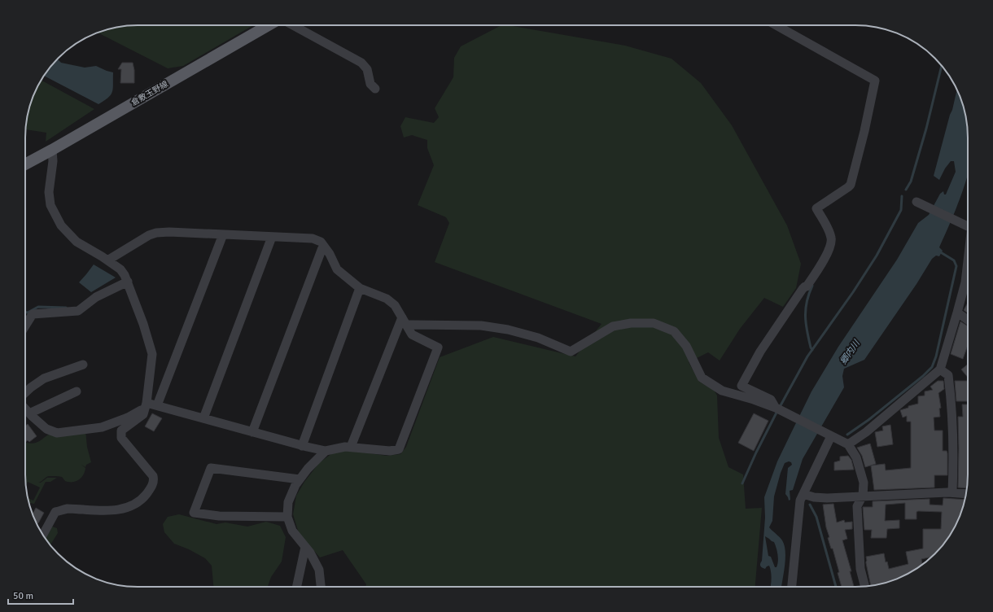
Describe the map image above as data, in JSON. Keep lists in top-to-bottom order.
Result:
{
  "streets": {
    "main road": ["倉敷玉野線"]
  },
  "water": ["郷内川"],
  "scale_bar": "50 m"
}
